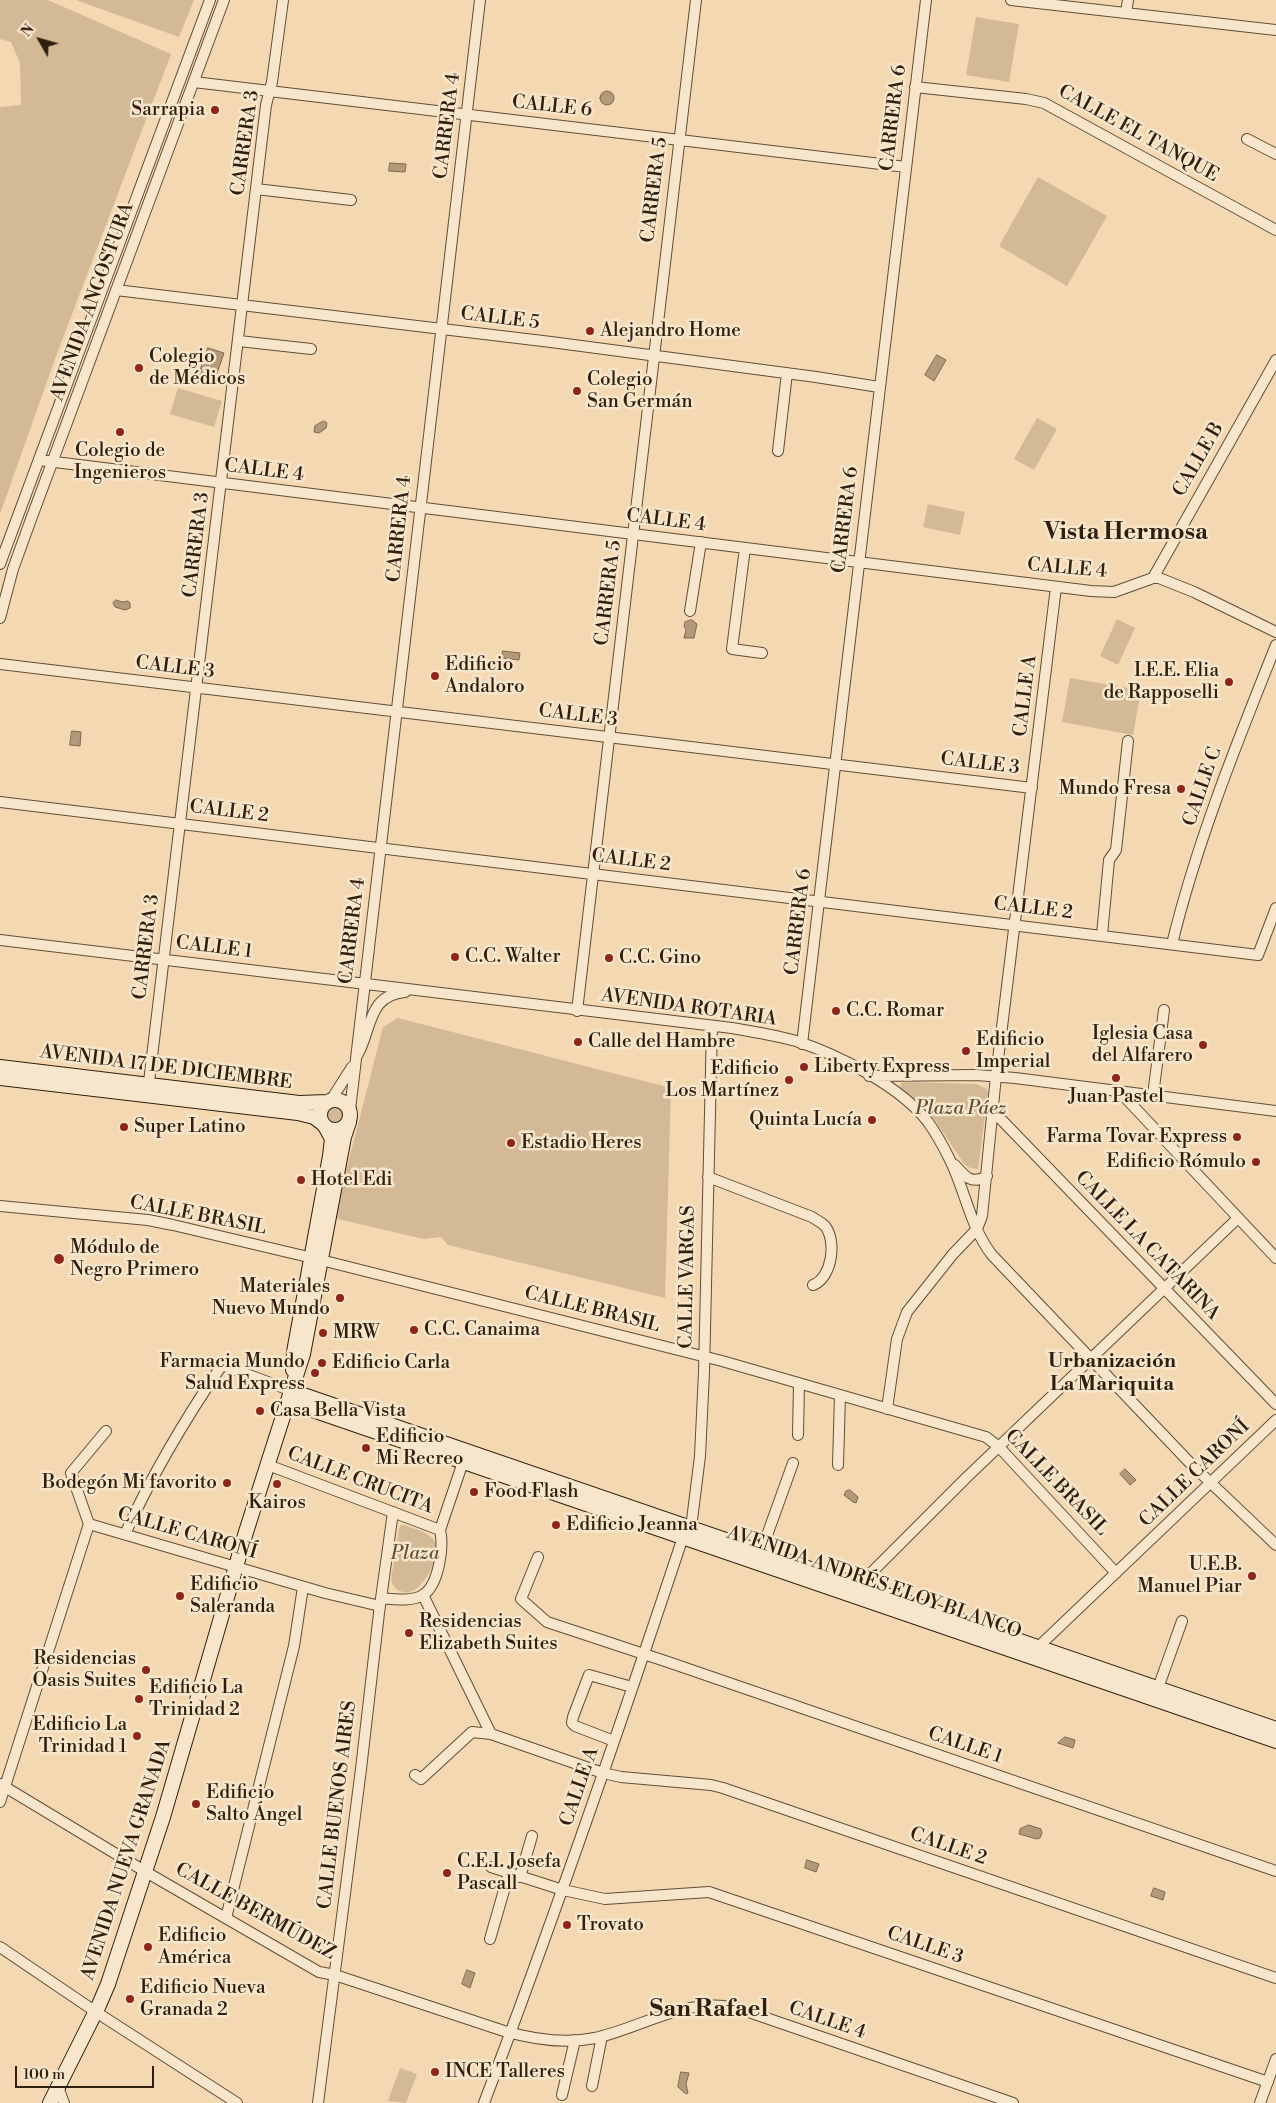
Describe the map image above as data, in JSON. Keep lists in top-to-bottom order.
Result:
{
  "streets": {
    "street": [
      "CALLE 6",
      "CARRERA 6",
      "CARRERA 4",
      "CALLE EL TANQUE",
      "CARRERA 3",
      "CARRERA 5",
      "AVENIDA ANGOSTURA",
      "CALLE 5",
      "CALLE B",
      "CALLE 4",
      "CALLE 3",
      "CALLE A",
      "CALLE C",
      "CALLE 2",
      "CALLE 1",
      "AVENIDA ROTARIA",
      "AVENIDA 17 DE DICIEMBRE",
      "CALLE BRASIL",
      "CALLE LA CATARINA",
      "CALLE VARGAS",
      "CALLE CARONÍ",
      "CALLE CRUCITA",
      "AVENIDA ANDRÉS ELOY BLANCO",
      "CALLE BUENOS AIRES",
      "AVENIDA NUEVA GRANADA",
      "CALLE BERMÚDEZ"
    ]
  },
  "crossings": [
    ["CALLE 6", "CARRERA 6"],
    ["CALLE 6", "CARRERA 4"],
    ["CALLE 6", "CARRERA 3"],
    ["CALLE 6", "CARRERA 5"],
    ["CALLE 6", "AVENIDA ANGOSTURA"],
    ["CARRERA 6", "CALLE EL TANQUE"],
    ["CARRERA 6", "CALLE 5"],
    ["CARRERA 6", "CALLE 4"],
    ["CARRERA 6", "CALLE 3"],
    ["CARRERA 6", "CALLE 2"],
    ["CARRERA 6", "AVENIDA ROTARIA"],
    ["CARRERA 4", "CALLE 5"],
    ["CARRERA 4", "CALLE 4"],
    ["CARRERA 4", "CALLE 3"],
    ["CARRERA 4", "CALLE 2"],
    ["CARRERA 4", "CALLE 1"],
    ["CARRERA 4", "AVENIDA ROTARIA"],
    ["CARRERA 4", "AVENIDA 17 DE DICIEMBRE"],
    ["CARRERA 4", "AVENIDA NUEVA GRANADA"],
    ["CARRERA 3", "CALLE 5"],
    ["CARRERA 3", "CALLE 4"],
    ["CARRERA 3", "CALLE 3"],
    ["CARRERA 3", "CALLE 2"],
    ["CARRERA 3", "CALLE 1"],
    ["CARRERA 3", "AVENIDA 17 DE DICIEMBRE"],
    ["CARRERA 5", "CALLE 5"],
    ["CARRERA 5", "CALLE 4"],
    ["CARRERA 5", "CALLE 3"],
    ["CARRERA 5", "CALLE 2"],
    ["CARRERA 5", "AVENIDA ROTARIA"],
    ["AVENIDA ANGOSTURA", "CALLE 5"],
    ["AVENIDA ANGOSTURA", "CALLE 4"],
    ["CALLE B", "CALLE 4"],
    ["CALLE 4", "CALLE A"],
    ["CALLE 4", "CALLE BERMÚDEZ"],
    ["CALLE 3", "CALLE A"],
    ["CALLE A", "CALLE 2"],
    ["CALLE A", "CALLE 1"],
    ["CALLE A", "AVENIDA ROTARIA"],
    ["CALLE A", "CALLE LA CATARINA"],
    ["CALLE A", "CALLE VARGAS"],
    ["CALLE A", "AVENIDA ANDRÉS ELOY BLANCO"],
    ["CALLE A", "CALLE BERMÚDEZ"],
    ["CALLE C", "CALLE 2"],
    ["CALLE 1", "AVENIDA ROTARIA"],
    ["AVENIDA ROTARIA", "CALLE VARGAS"],
    ["AVENIDA 17 DE DICIEMBRE", "AVENIDA NUEVA GRANADA"],
    ["CALLE BRASIL", "CALLE VARGAS"],
    ["CALLE BRASIL", "CALLE CARONÍ"],
    ["CALLE BRASIL", "AVENIDA NUEVA GRANADA"],
    ["CALLE VARGAS", "AVENIDA ANDRÉS ELOY BLANCO"],
    ["CALLE CARONÍ", "AVENIDA ANDRÉS ELOY BLANCO"],
    ["CALLE CARONÍ", "CALLE BUENOS AIRES"],
    ["CALLE CARONÍ", "AVENIDA NUEVA GRANADA"],
    ["CALLE CRUCITA", "CALLE BUENOS AIRES"],
    ["CALLE CRUCITA", "AVENIDA NUEVA GRANADA"],
    ["AVENIDA ANDRÉS ELOY BLANCO", "AVENIDA NUEVA GRANADA"],
    ["CALLE BUENOS AIRES", "CALLE BERMÚDEZ"],
    ["AVENIDA NUEVA GRANADA", "CALLE BERMÚDEZ"]
  ],
  "districts": ["Vista Hermosa", "Urbanización La Mariquita", "San Rafael"],
  "parks": ["Plaza Páez", "Plaza"],
  "places": [
    "Sarrapia",
    "Alejandro Home",
    "Colegio de Médicos",
    "Colegio San Germán",
    "Colegio de Ingenieros",
    "Edificio Andaloro",
    "I.E.E. Elia de Rapposelli",
    "Mundo Fresa",
    "C.C. Walter",
    "C.C. Gino",
    "C.C. Romar",
    "Calle del Hambre",
    "Iglesia Casa del Alfarero",
    "Edificio Imperial",
    "Liberty Express",
    "Juan Pastel",
    "Edificio Los Martínez",
    "Quinta Lucía",
    "Super Latino",
    "Farma Tovar Express",
    "Estadio Heres",
    "Edificio Rómulo",
    "Hotel Edi",
    "Módulo de Negro Primero",
    "Materiales Nuevo Mundo",
    "C.C. Canaima",
    "MRW",
    "Edificio Carla",
    "Farmacia Mundo Salud Express",
    "Casa Bella Vista",
    "Edificio Mi Recreo",
    "Bodegón Mi favorito",
    "Kairos",
    "Food Flash",
    "Edificio Jeanna",
    "U.E.B. Manuel Piar",
    "Edificio Saleranda",
    "Residencias Elizabeth Suites",
    "Residencias Oasis Suites",
    "Edificio La Trinidad 2",
    "Edificio La Trinidad 1",
    "Edificio Salto Ángel",
    "C.E.I. Josefa Pascall",
    "Trovato",
    "Edificio América",
    "Edificio Nueva Granada 2",
    "INCE Talleres"
  ],
  "scale_bar": "100 m",
  "north": "top left"
}
